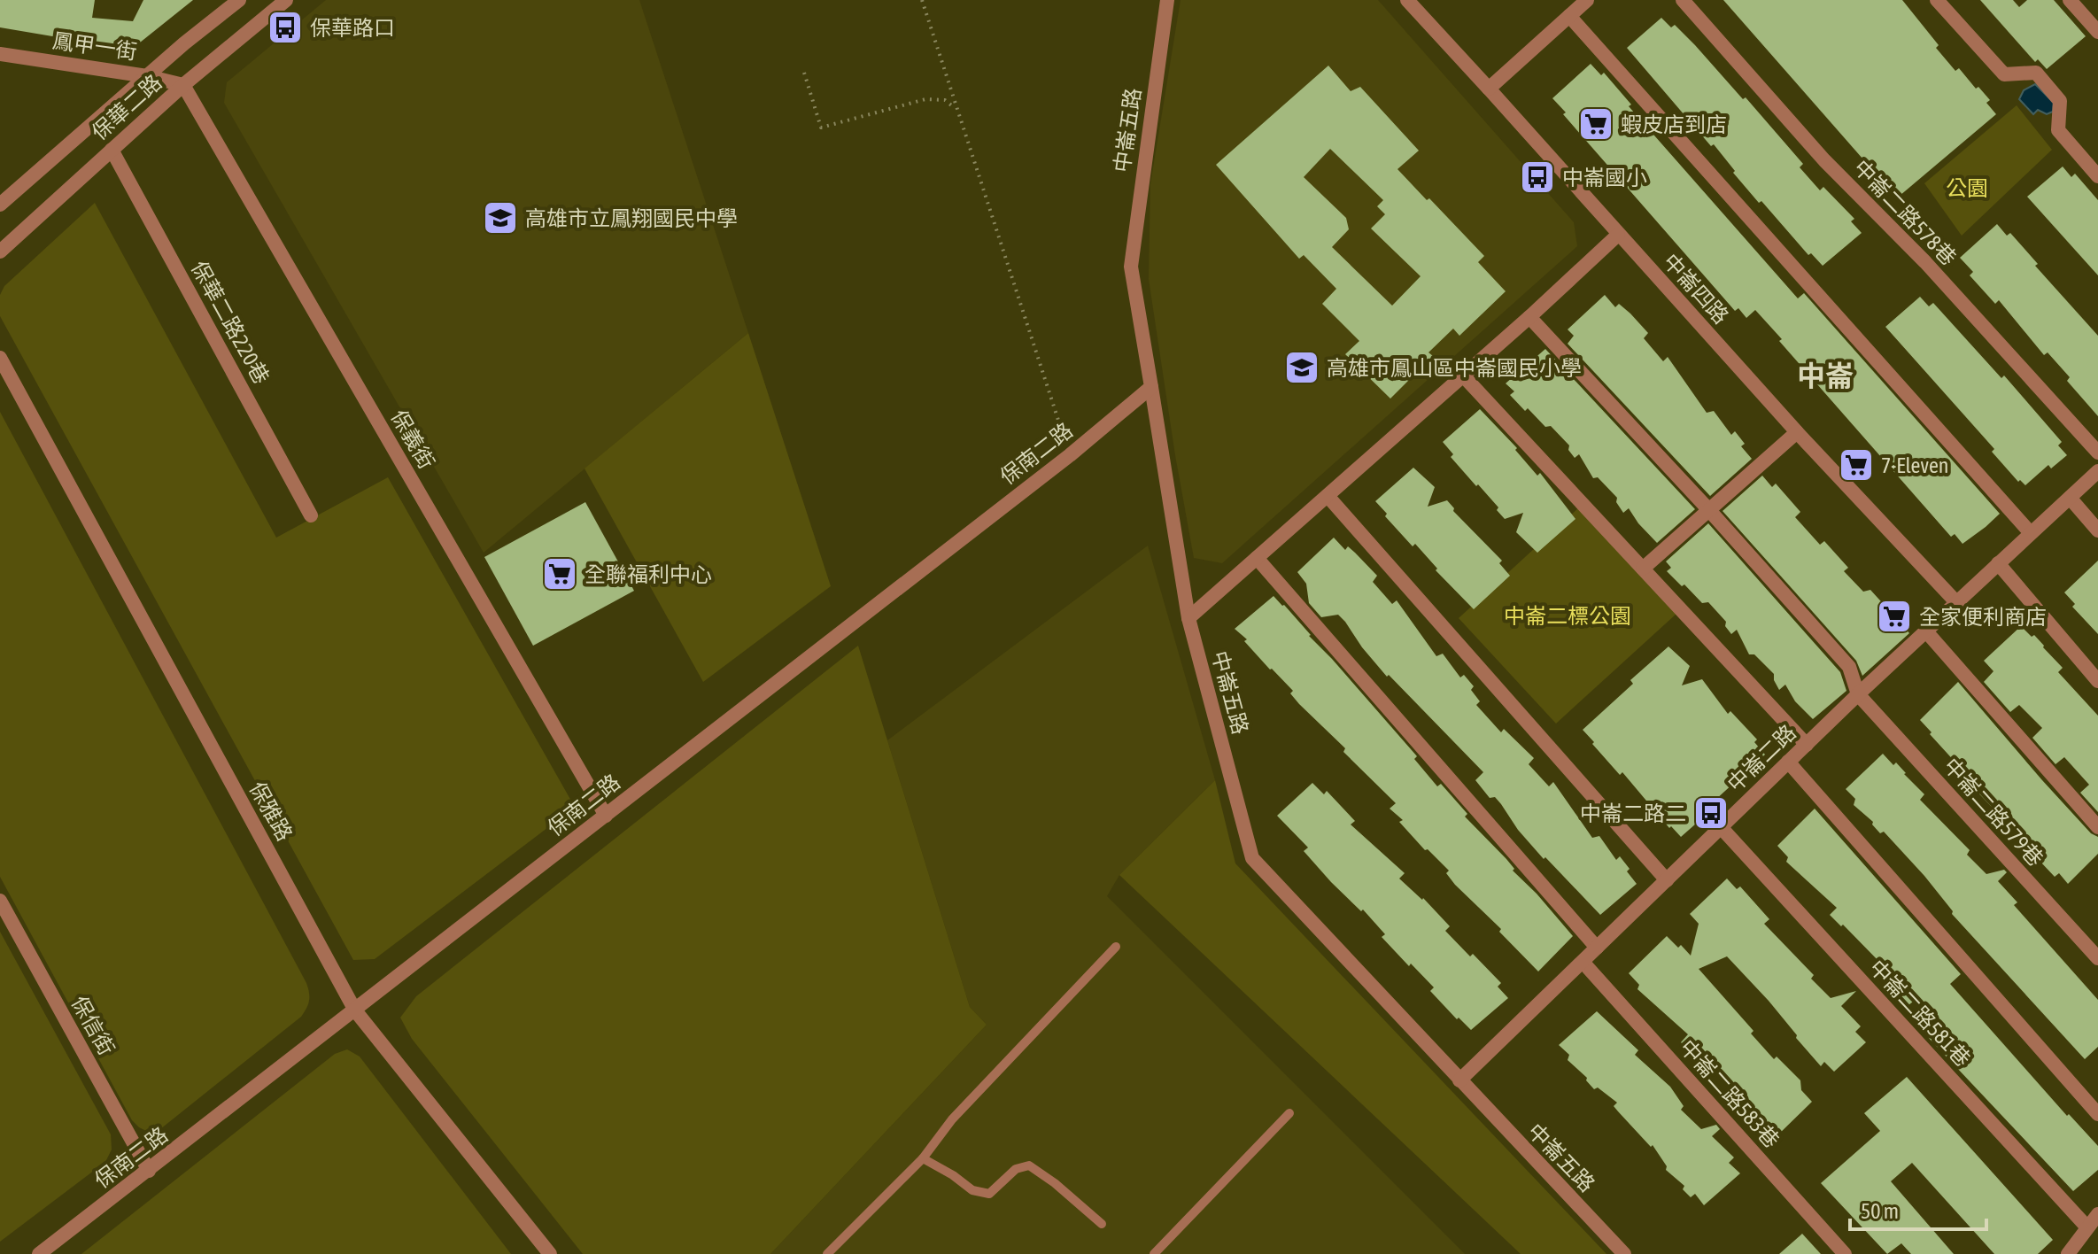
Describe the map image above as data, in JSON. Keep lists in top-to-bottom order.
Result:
{
  "streets": {
    "street": [
      "鳳甲一街",
      "保華二路",
      "中崙五路",
      "中崙二路578巷",
      "中崙四路",
      "保華二路220巷",
      "保義街",
      "保南二路",
      "中崙二路",
      "保雅路",
      "中崙二路579巷",
      "中崙二路581巷",
      "保信街",
      "中崙二路583巷"
    ]
  },
  "crossings": [
    ["鳳甲一街", "保華二路"],
    ["鳳甲一街", "保義街"],
    ["保華二路", "保華二路220巷"],
    ["保華二路", "保義街"],
    ["中崙五路", "保南二路"],
    ["中崙五路", "中崙二路"],
    ["中崙四路", "中崙二路"],
    ["保義街", "保南二路"],
    ["保南二路", "保雅路"],
    ["保南二路", "保信街"],
    ["中崙二路", "中崙二路579巷"],
    ["中崙二路", "中崙二路581巷"],
    ["中崙二路", "中崙二路583巷"]
  ],
  "districts": ["中崙"],
  "parks": ["公園", "中崙二標公園"],
  "places": {
    "bus stop": ["保華路口", "中崙國小", "中崙二路二"],
    "supermarket": [
      "蝦皮店到店",
      "7-Eleven",
      "全聯福利中心",
      "全家便利商店"
    ],
    "school or university": ["高雄市立鳳翔國民中學", "高雄市鳳山區中崙國民小學"]
  },
  "scale_bar": "50 m"
}
